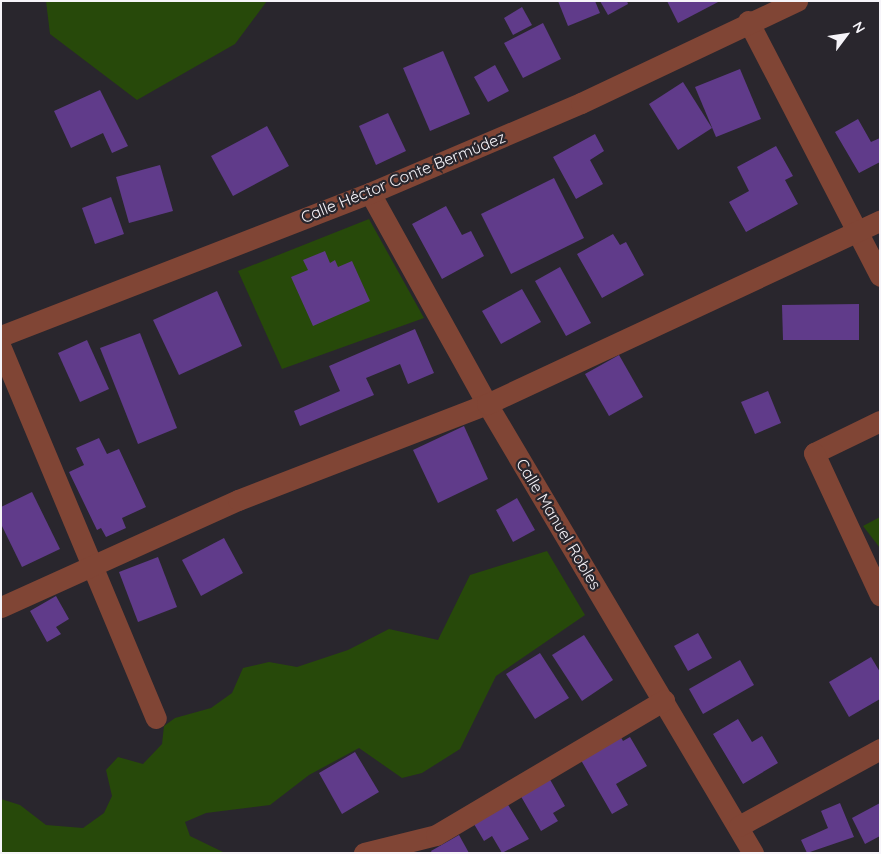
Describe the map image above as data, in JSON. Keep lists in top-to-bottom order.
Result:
{
  "streets": {
    "street": ["Calle Héctor Conte Bermúdez", "Calle Manuel Robles"]
  },
  "crossings": [
    ["Calle Héctor Conte Bermúdez", "Calle Manuel Robles"]
  ],
  "north": "top right"
}
